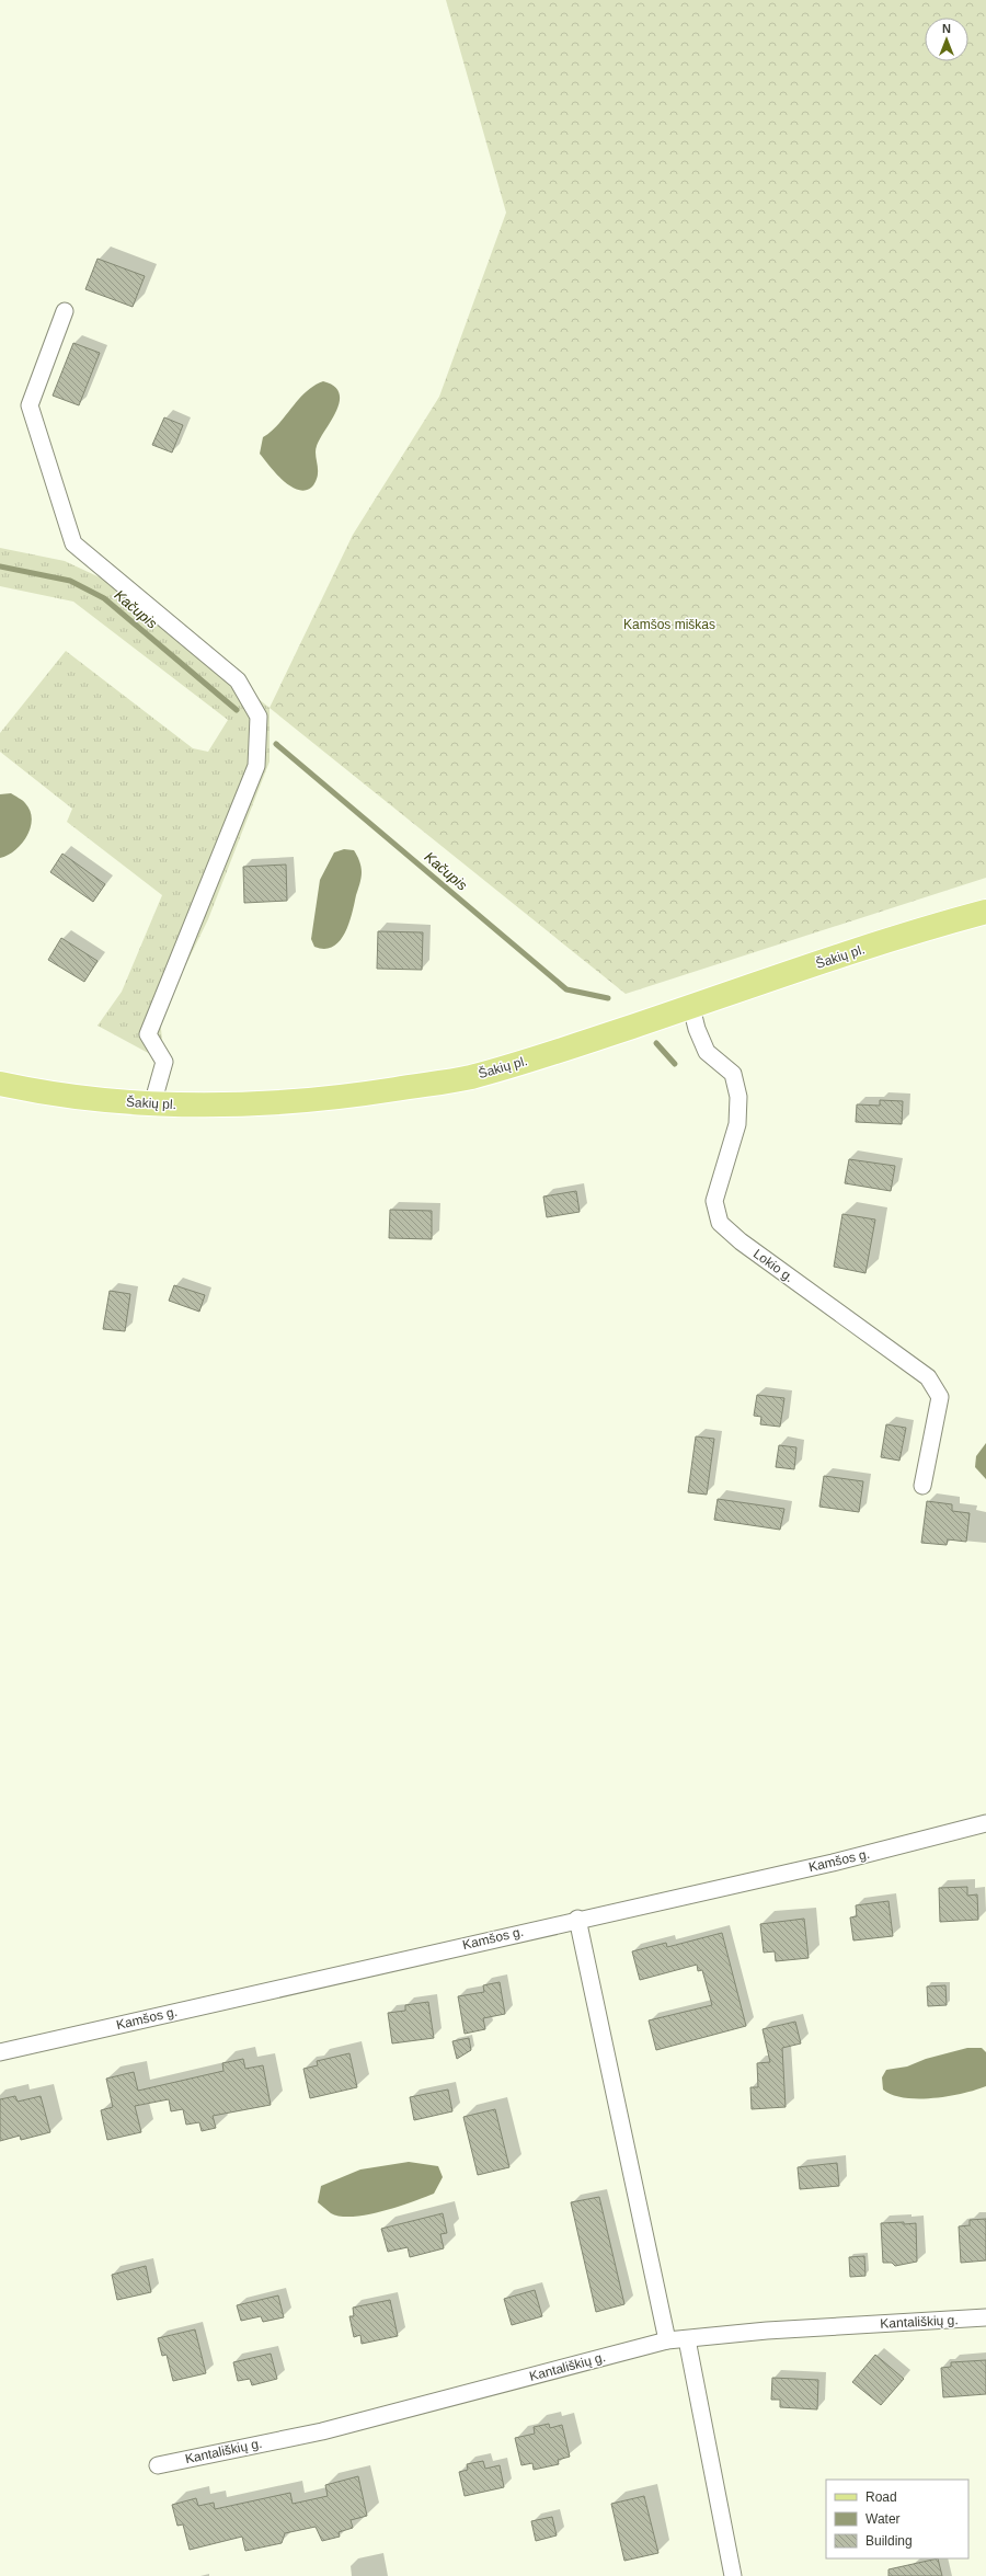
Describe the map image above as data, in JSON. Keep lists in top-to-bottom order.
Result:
{
  "streets": {
    "main road": ["Šakių pl."],
    "street": ["Lokio g.", "Kamšos g.", "Kantališkių g."]
  },
  "crossings": [
    ["Šakių pl.", "Lokio g."]
  ],
  "water": ["Kačupis"],
  "parks": ["Kamšos miškas"],
  "legend": ["Road", "Water", "Building"],
  "north": "top"
}
